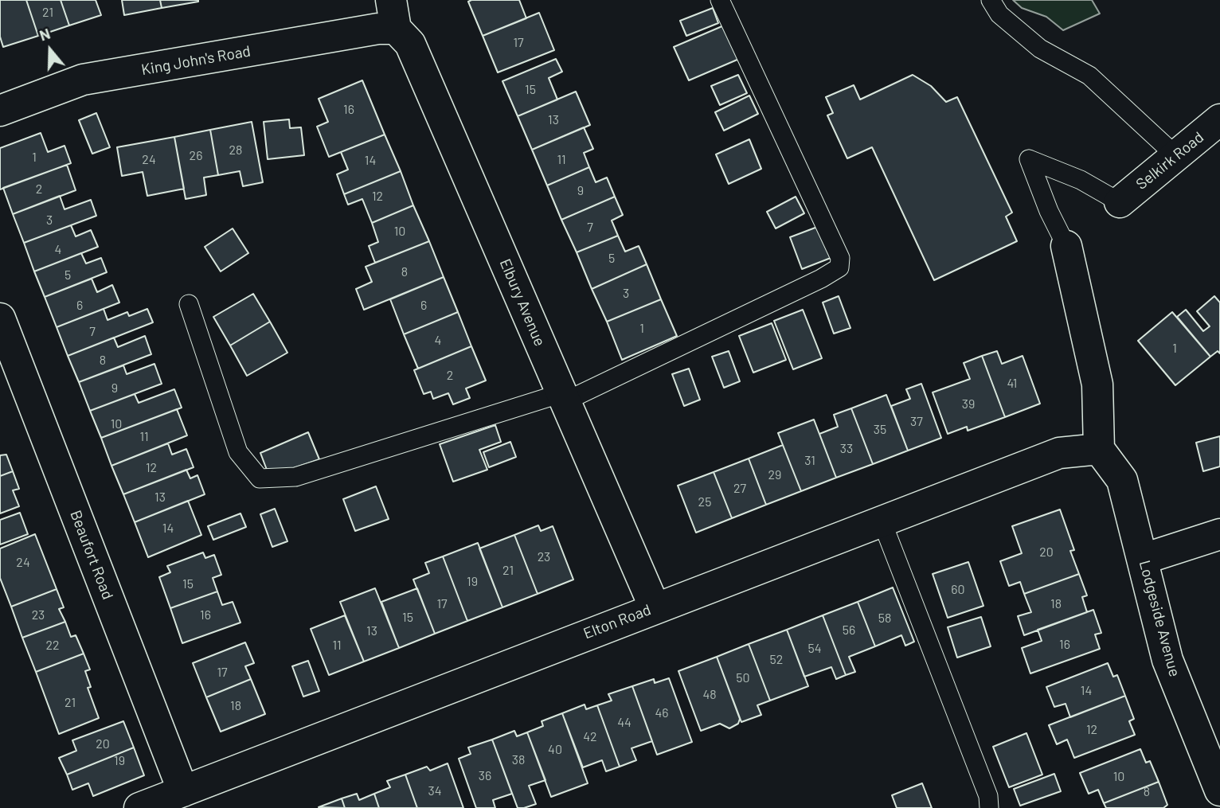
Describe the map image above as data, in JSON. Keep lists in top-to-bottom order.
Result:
{
  "streets": {
    "street": [
      "King John's Road",
      "Selkirk Road",
      "Elbury Avenue",
      "Beaufort Road",
      "Lodgeside Avenue",
      "Elton Road"
    ]
  },
  "crossings": [
    ["King John's Road", "Elbury Avenue"],
    ["Elbury Avenue", "Elton Road"],
    ["Beaufort Road", "Elton Road"],
    ["Lodgeside Avenue", "Elton Road"]
  ],
  "house_numbers": [
    "21",
    "17",
    "15",
    "16",
    "13",
    "28",
    "26",
    "1",
    "24",
    "11",
    "14",
    "2",
    "9",
    "12",
    "3",
    "7",
    "10",
    "4",
    "5",
    "8",
    "5",
    "3",
    "6",
    "6",
    "1",
    "7",
    "4",
    "1",
    "8",
    "2",
    "41",
    "9",
    "39",
    "37",
    "10",
    "35",
    "11",
    "33",
    "31",
    "12",
    "29",
    "27",
    "13",
    "25",
    "14",
    "20",
    "23",
    "24",
    "21",
    "19",
    "15",
    "60",
    "17",
    "18",
    "23",
    "16",
    "15",
    "58",
    "56",
    "13",
    "16",
    "22",
    "11",
    "54",
    "52",
    "17",
    "50",
    "14",
    "48",
    "21",
    "18",
    "46",
    "44",
    "12",
    "42",
    "20",
    "40",
    "38",
    "19",
    "36",
    "10",
    "34",
    "8"
  ],
  "north": "top"
}
